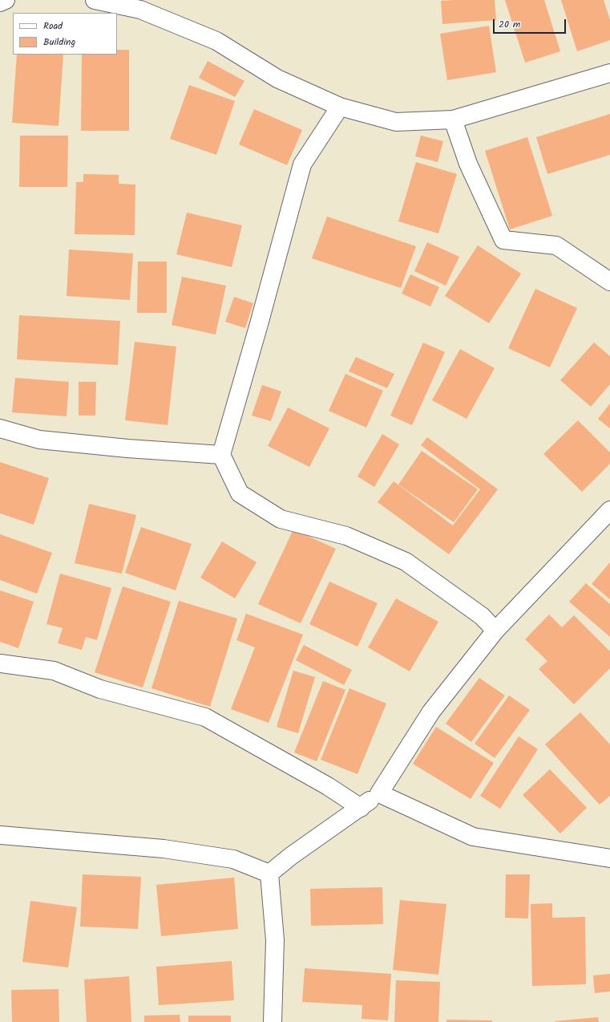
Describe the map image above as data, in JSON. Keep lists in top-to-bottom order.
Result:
{
  "legend": ["Road", "Building"],
  "scale_bar": "20 m"
}
